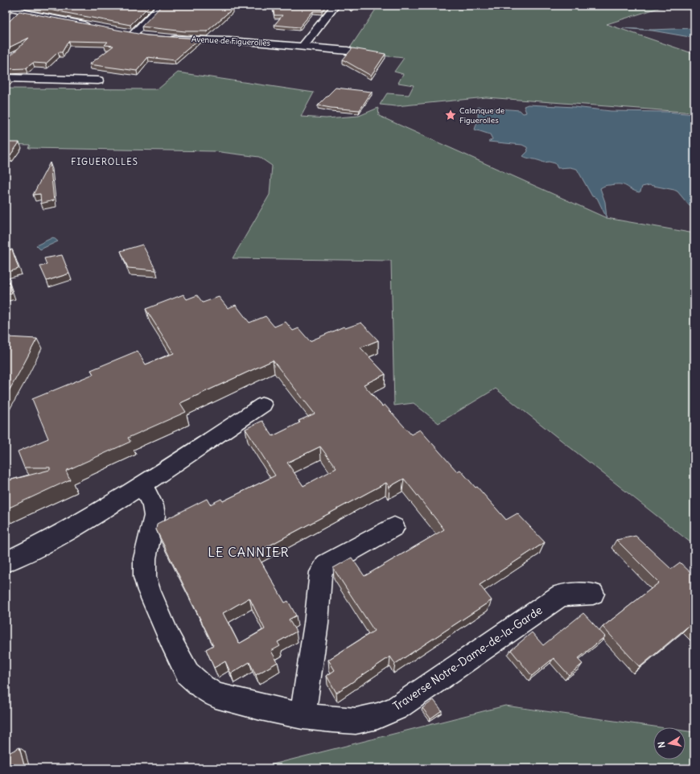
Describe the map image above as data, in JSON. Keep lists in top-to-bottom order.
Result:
{
  "streets": {
    "street": ["Avenue de Figuerolles", "Traverse Notre-Dame-de-la-Garde"]
  },
  "districts": ["FIGUEROLLES", "LE CANNIER"],
  "places": {
    "place": ["Calanque de Figuerolles"]
  },
  "north": "left"
}
